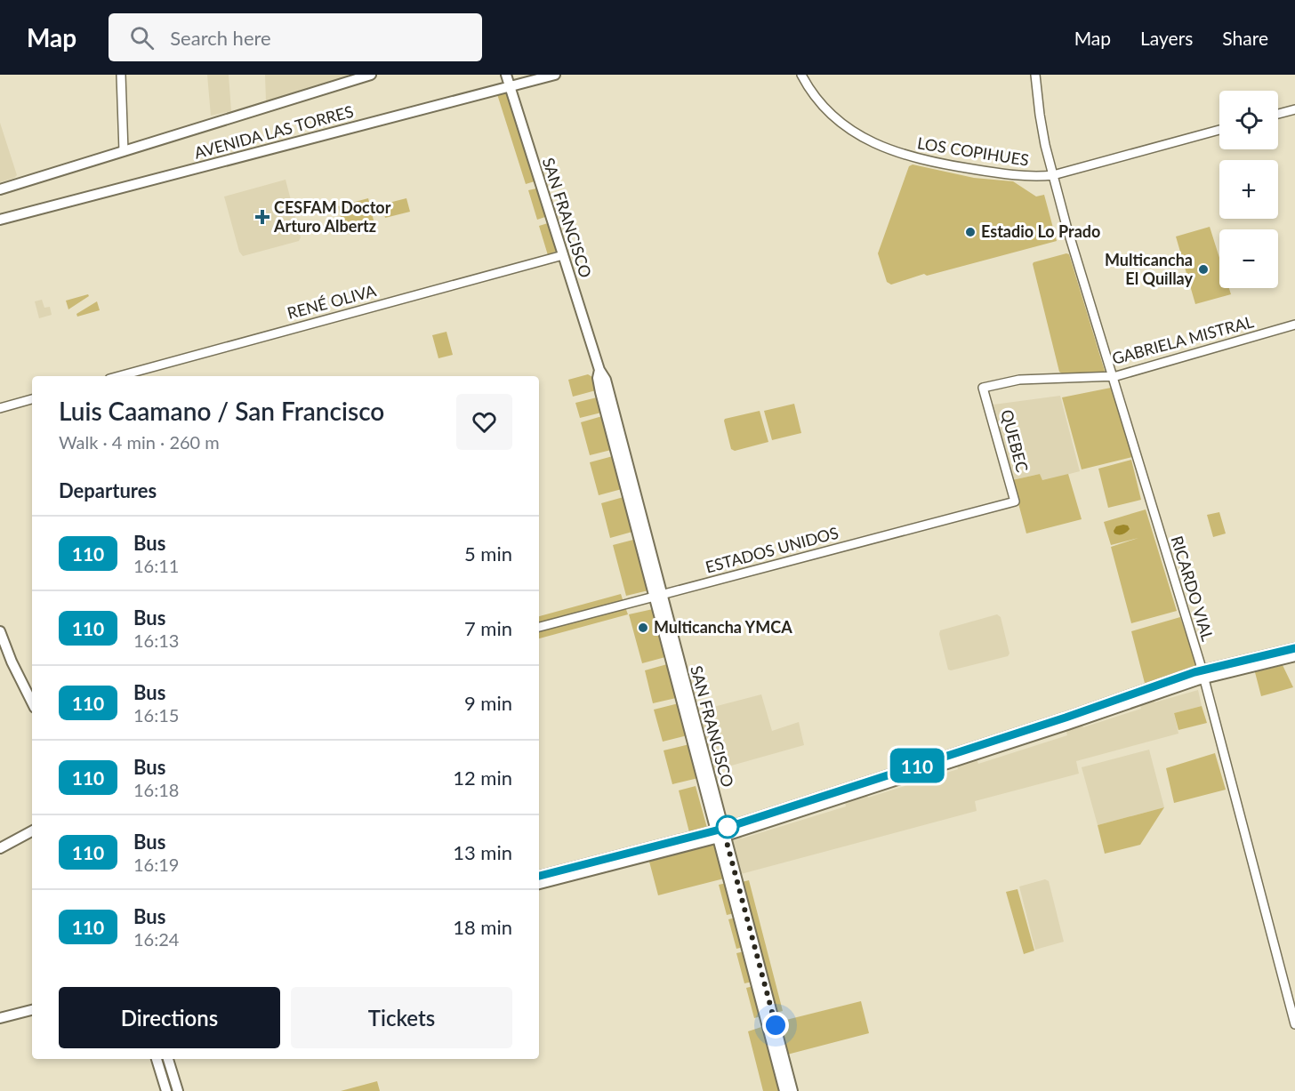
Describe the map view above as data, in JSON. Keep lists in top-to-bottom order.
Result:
{
  "streets": {
    "main road": ["AVENIDA LAS TORRES", "SAN FRANCISCO"],
    "street": [
      "LOS COPIHUES",
      "RENÉ OLIVA",
      "GABRIELA MISTRAL",
      "QUEBEC",
      "ESTADOS UNIDOS",
      "RICARDO VIAL"
    ]
  },
  "crossings": [
    ["AVENIDA LAS TORRES", "SAN FRANCISCO"],
    ["LOS COPIHUES", "RICARDO VIAL"],
    ["SAN FRANCISCO", "RENÉ OLIVA"],
    ["SAN FRANCISCO", "ESTADOS UNIDOS"],
    ["GABRIELA MISTRAL", "QUEBEC"],
    ["GABRIELA MISTRAL", "RICARDO VIAL"],
    ["QUEBEC", "ESTADOS UNIDOS"]
  ],
  "places": {
    "health": ["CESFAM Doctor Arturo Albertz"],
    "other": ["Estadio Lo Prado", "Multicancha El Quillay", "Multicancha YMCA"]
  },
  "lines": ["bus line 110"],
  "page": {
    "header": "Map",
    "search": "Search here",
    "nav": ["Map", "Layers", "Share"],
    "on_map": "110",
    "map_buttons": ["+", "−"],
    "heading": [
      ["Luis Caamano / San Francisco", "Walk · 4 min · 260 m"],
      "Departures"
    ],
    "list": [
      {
        "mark": "110",
        "name": "Bus",
        "note": "16:11",
        "value": "5 min"
      },
      {
        "mark": "110",
        "name": "Bus",
        "note": "16:13",
        "value": "7 min"
      },
      {
        "mark": "110",
        "name": "Bus",
        "note": "16:15",
        "value": "9 min"
      },
      {
        "mark": "110",
        "name": "Bus",
        "note": "16:18",
        "value": "12 min"
      },
      {
        "mark": "110",
        "name": "Bus",
        "note": "16:19",
        "value": "13 min"
      },
      {
        "mark": "110",
        "name": "Bus",
        "note": "16:24",
        "value": "18 min"
      }
    ],
    "buttons": ["Directions", "Tickets"]
  }
}
